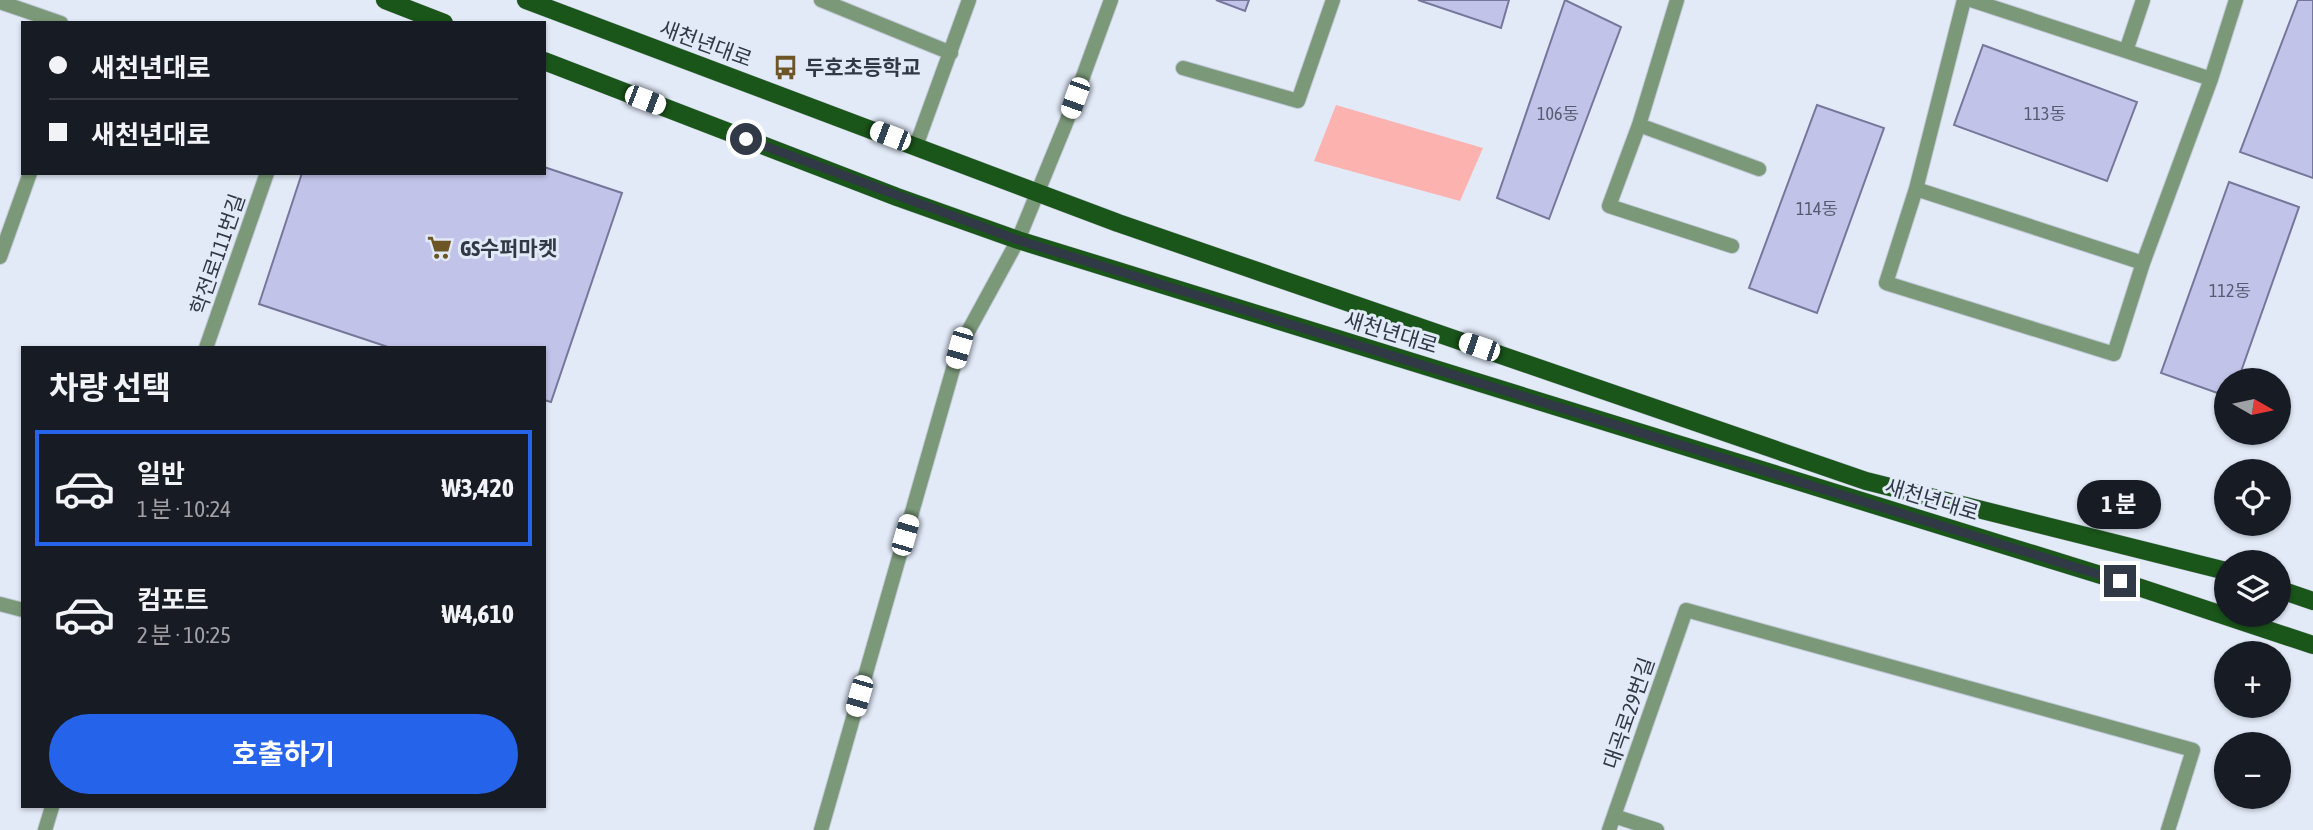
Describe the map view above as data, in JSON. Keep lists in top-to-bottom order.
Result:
{
  "streets": {
    "main road": ["새천년대로"],
    "street": ["학전로111번길", "대곡로29번길"]
  },
  "places": {
    "bus stop": ["두호초등학교"],
    "supermarket": ["GS수퍼마켓"]
  },
  "house_numbers": [
    "106동",
    "113동",
    "114동",
    "112동"
  ],
  "north": "right",
  "page": {
    "banner": ["새천년대로", "새천년대로"],
    "heading": "차량 선택",
    "map_buttons": ["+", "−"],
    "list": [
      {
        "name": "일반",
        "note": "1 분 · 10:24",
        "value": "₩3,420"
      },
      {
        "name": "컴포트",
        "note": "2 분 · 10:25",
        "value": "₩4,610"
      }
    ],
    "bubble": "1 분",
    "buttons": "호출하기"
  }
}
